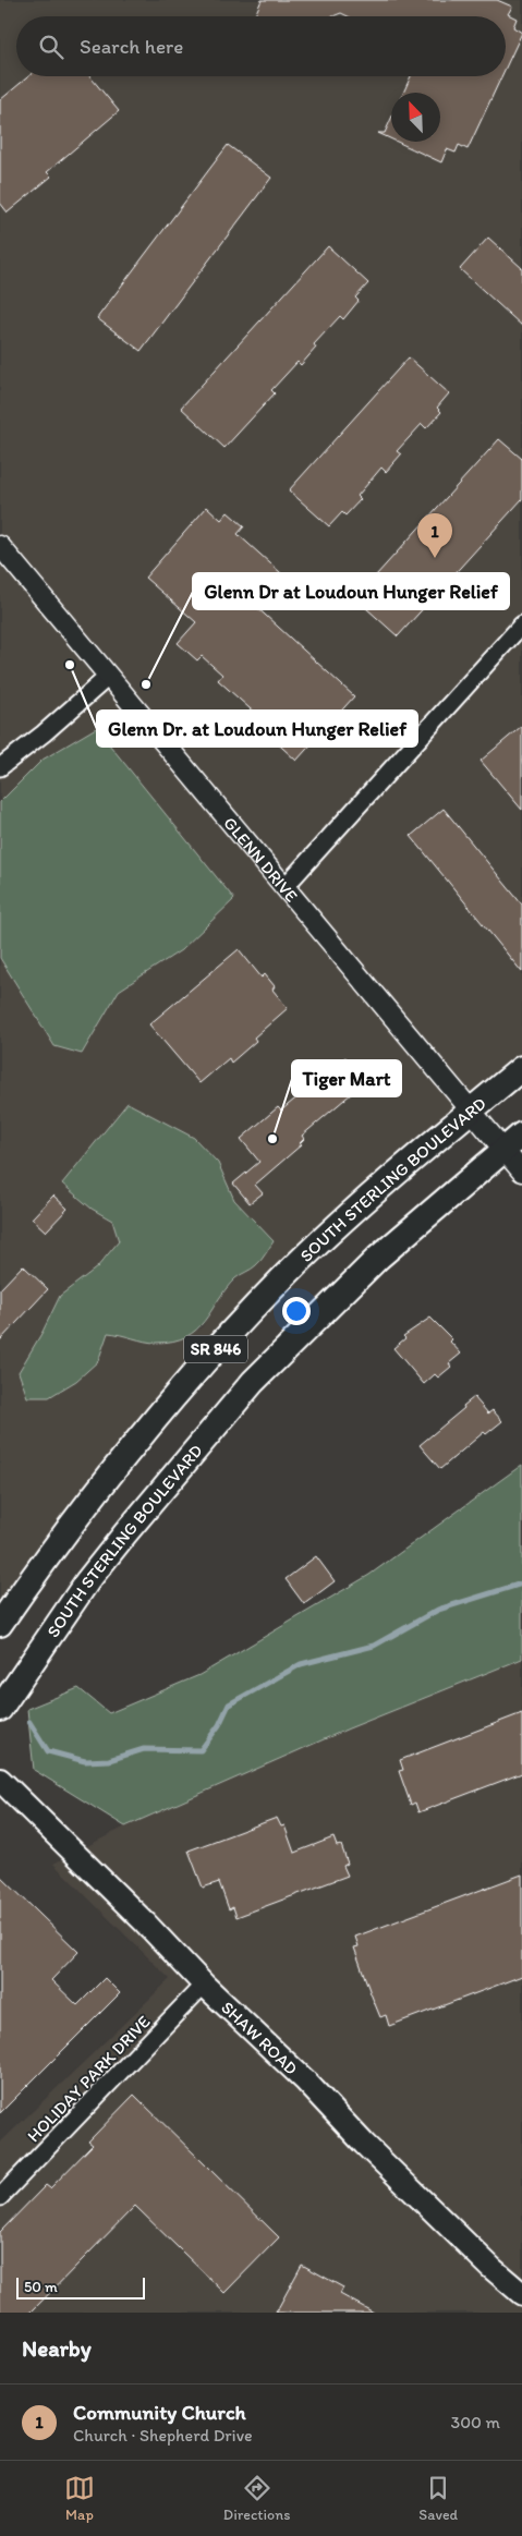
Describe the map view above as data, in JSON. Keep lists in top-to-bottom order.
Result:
{
  "streets": {
    "main road": ["SOUTH STERLING BOULEVARD", "SR 846", "SHAW ROAD"],
    "street": ["GLENN DRIVE", "HOLIDAY PARK DRIVE"]
  },
  "crossings": [
    ["GLENN DRIVE", "SOUTH STERLING BOULEVARD"],
    ["SHAW ROAD", "HOLIDAY PARK DRIVE"]
  ],
  "places": ["Glenn Dr. at Loudoun Hunger Relief", "Glenn Dr at Loudoun Hunger Relief", "Tiger Mart"],
  "scale_bar": "50 m",
  "north": "top left",
  "page": {
    "search": "Search here",
    "pins": "1",
    "scale": "50 m",
    "heading": "Nearby",
    "list": [
      {
        "mark": "1",
        "name": "Community Church",
        "note": "Church · Shepherd Drive",
        "value": "300 m"
      }
    ],
    "nav": ["Map", "Directions", "Saved"]
  }
}
